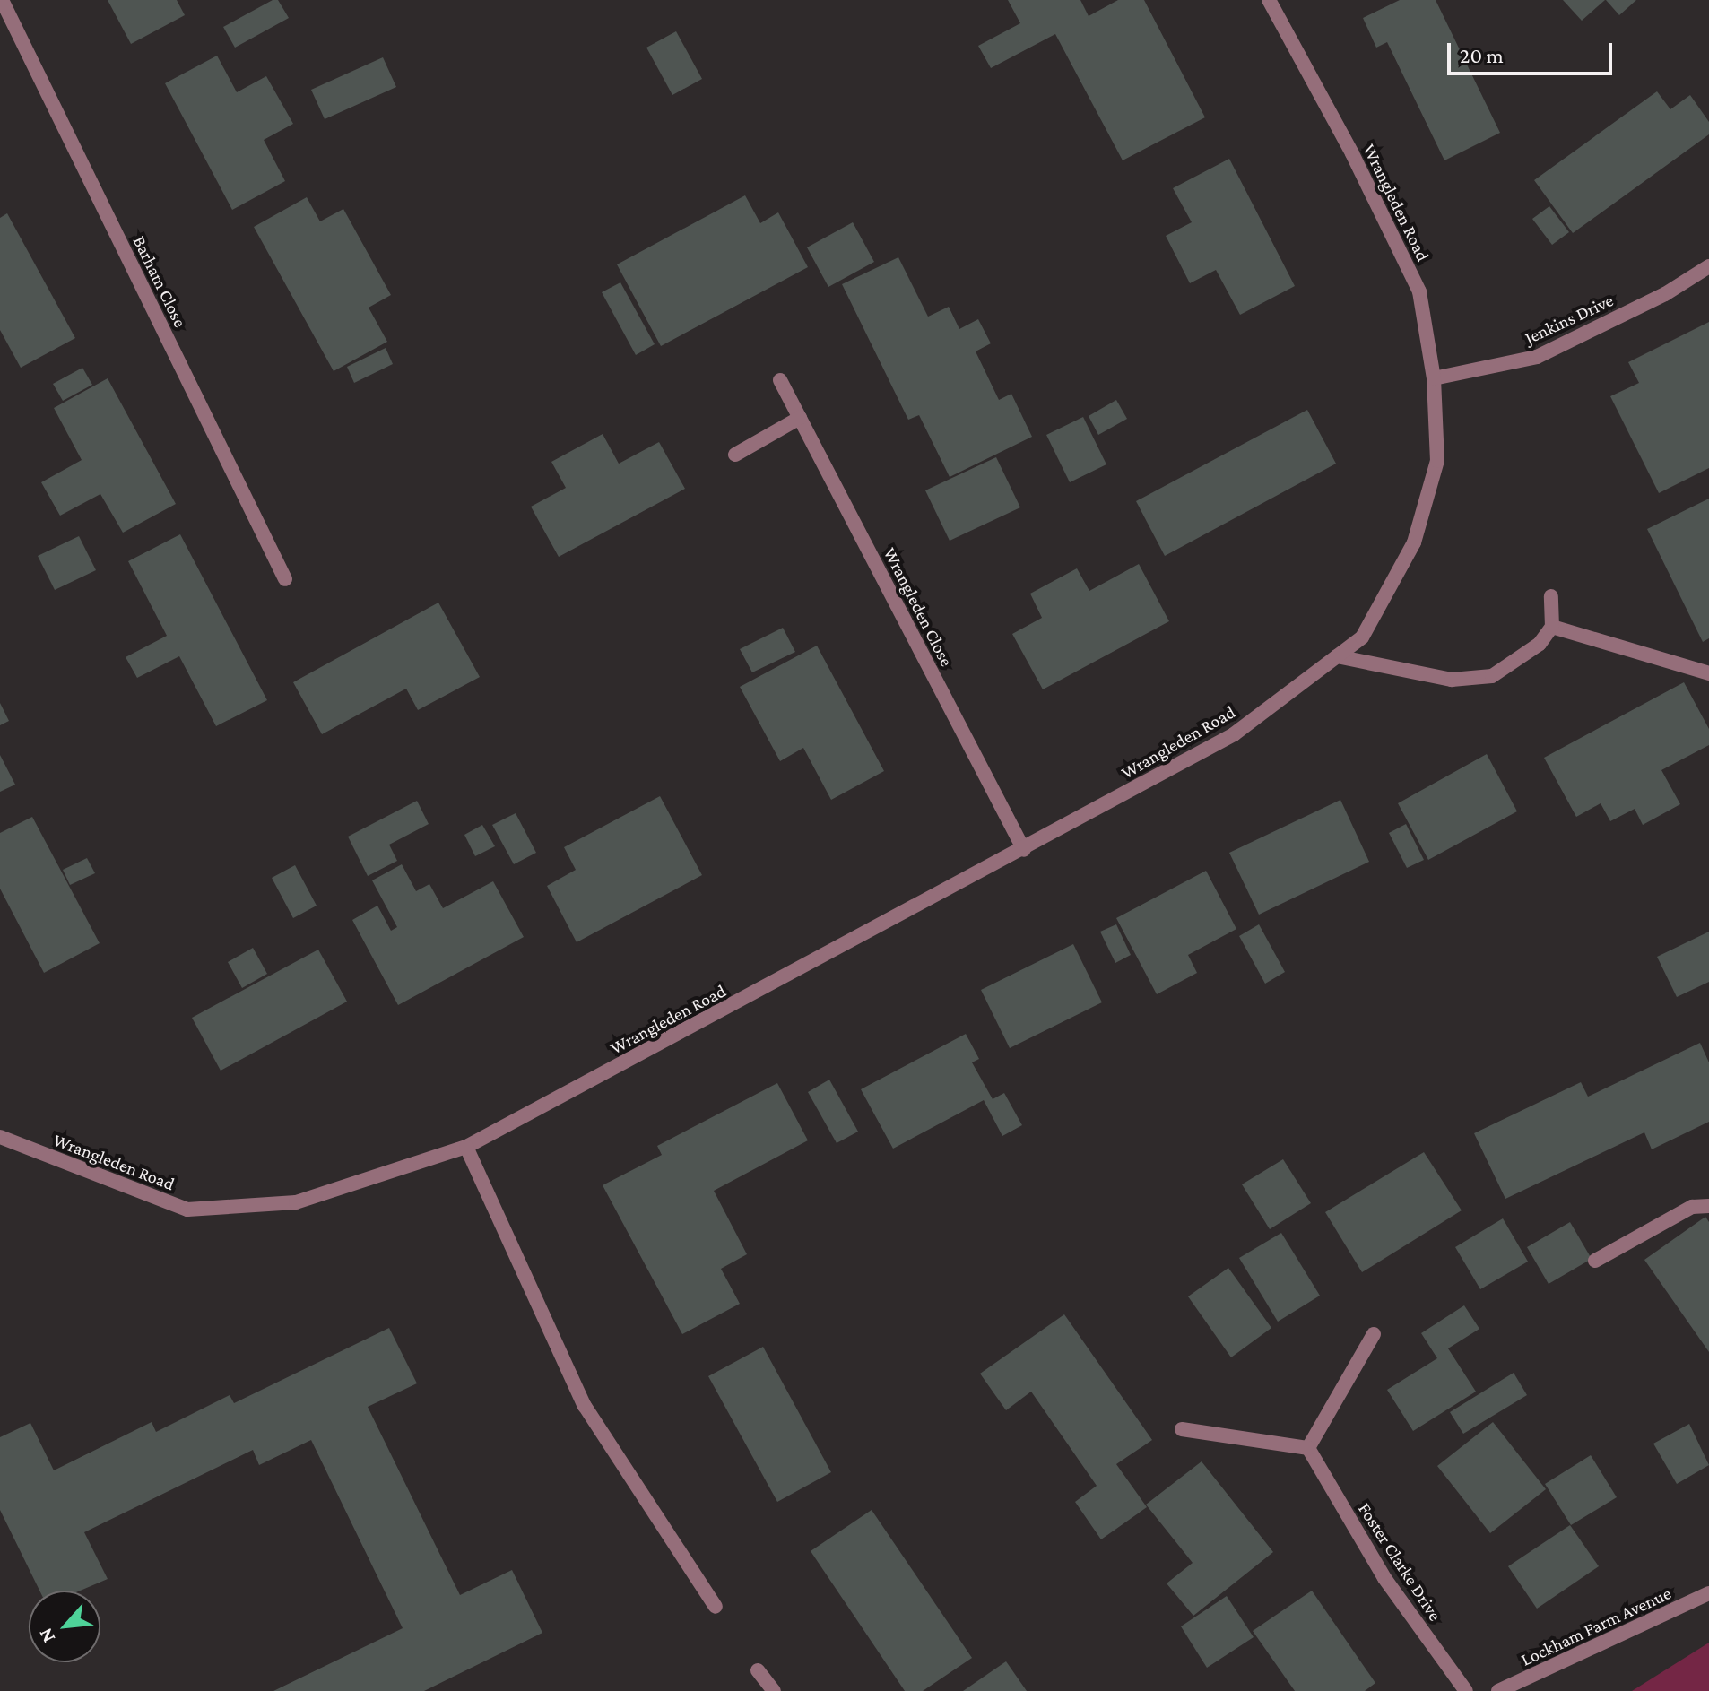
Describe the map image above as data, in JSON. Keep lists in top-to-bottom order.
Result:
{
  "streets": {
    "street": [
      "Wrangleden Road",
      "Barham Close",
      "Jenkins Drive",
      "Wrangleden Close",
      "Foster Clarke Drive",
      "Lockham Farm Avenue"
    ]
  },
  "crossings": [
    ["Wrangleden Road", "Jenkins Drive"],
    ["Wrangleden Road", "Wrangleden Close"]
  ],
  "scale_bar": "20 m",
  "north": "bottom left"
}
